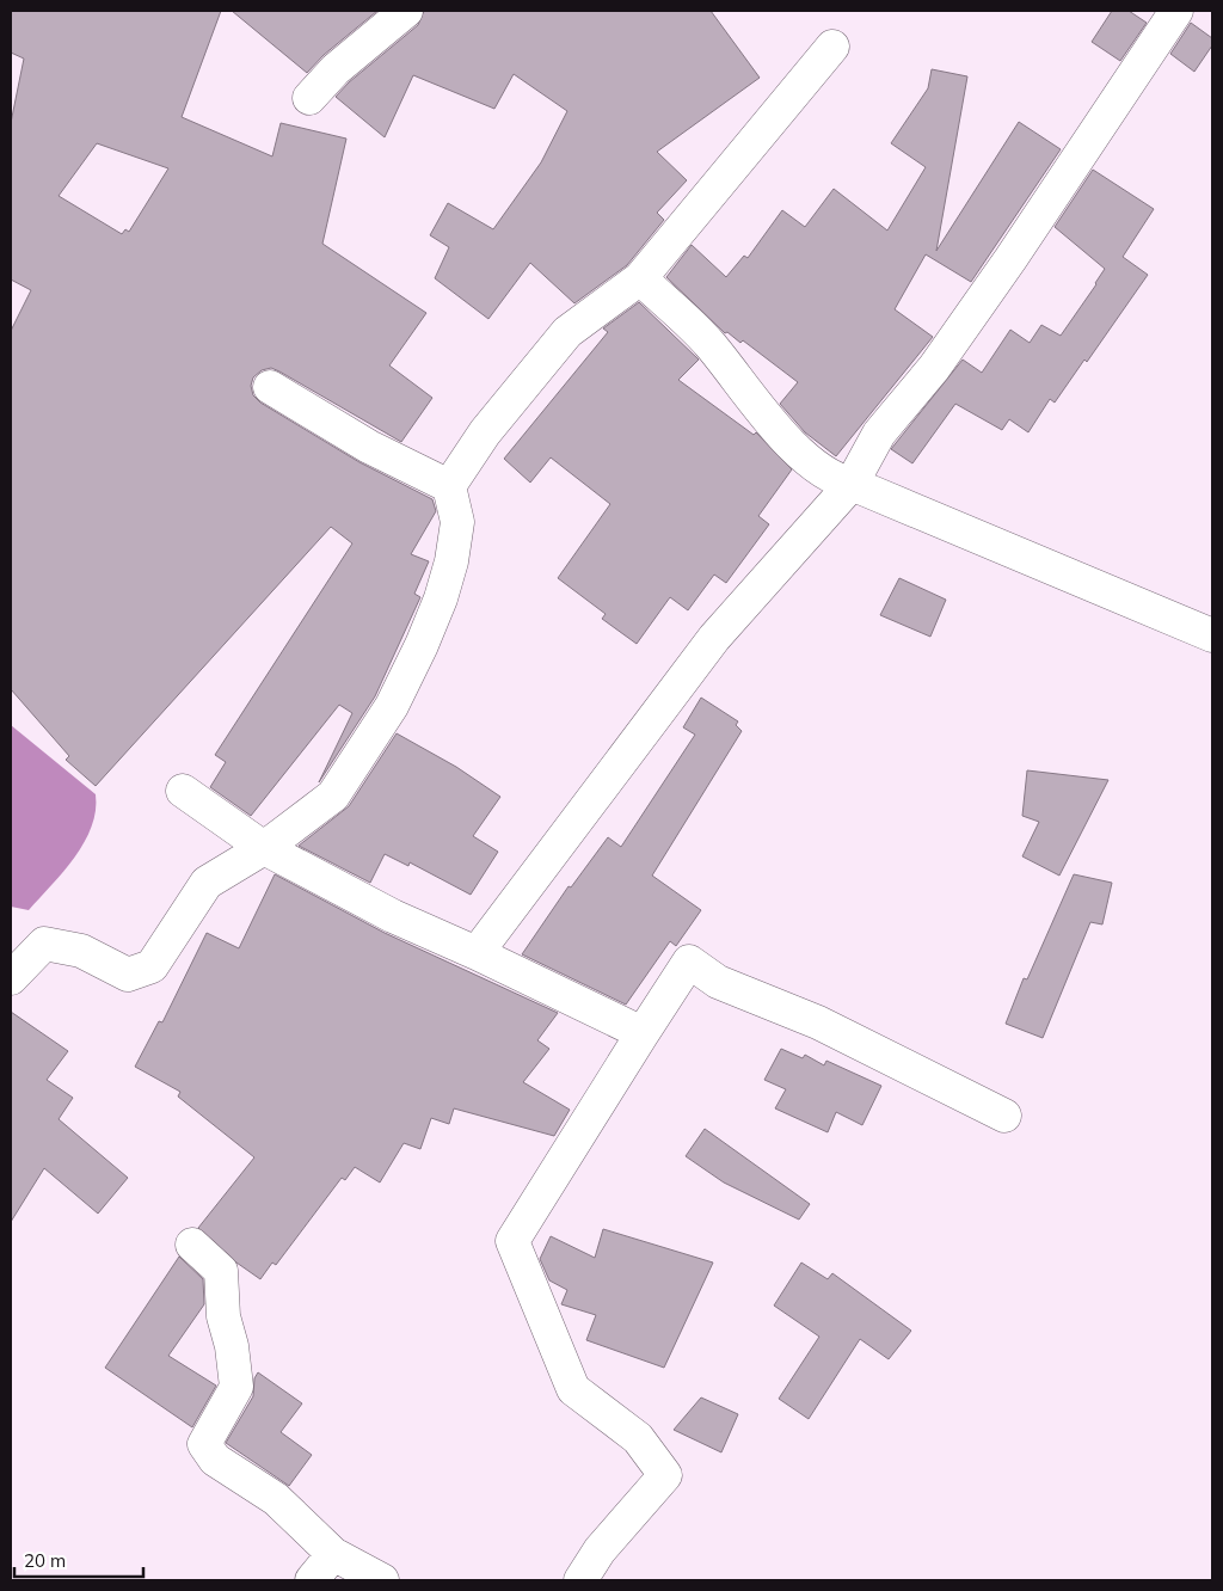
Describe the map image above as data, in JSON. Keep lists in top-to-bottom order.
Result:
{
  "scale_bar": "20 m"
}
